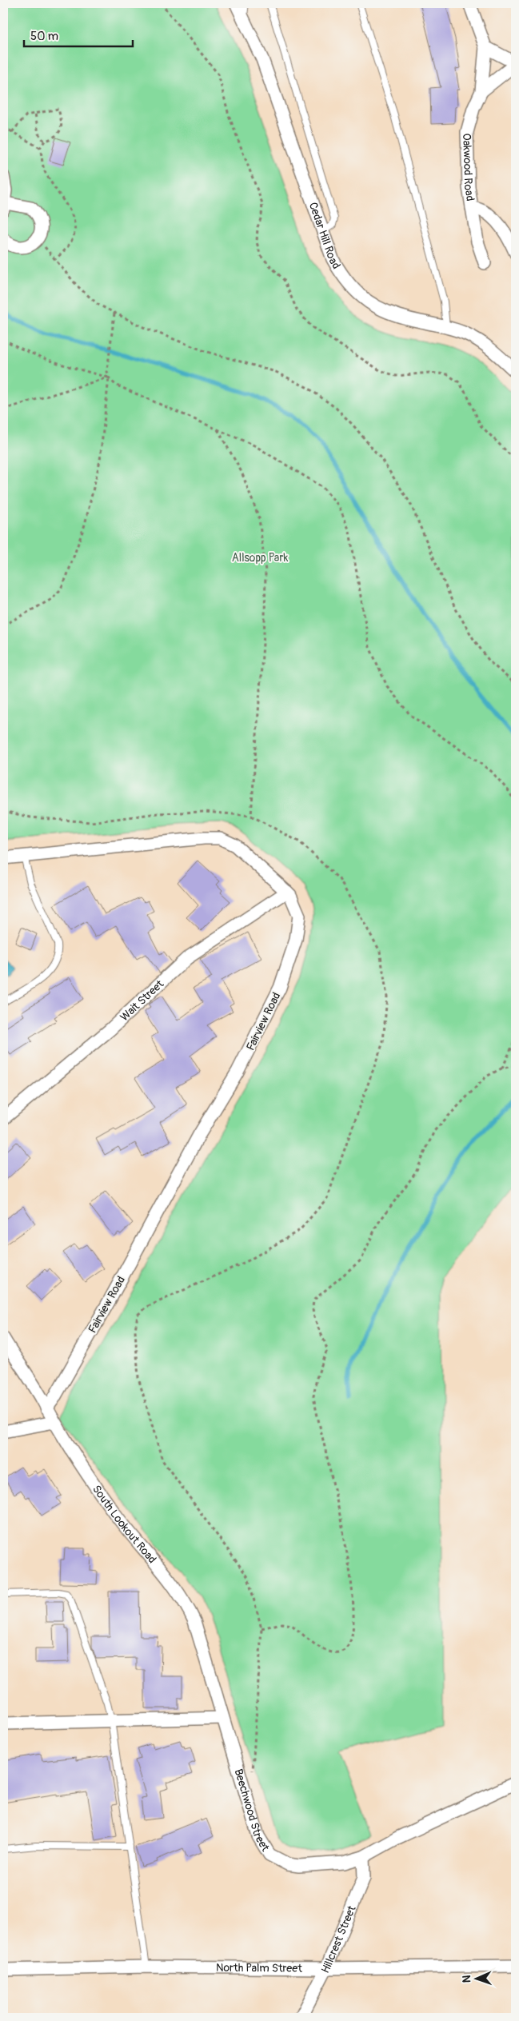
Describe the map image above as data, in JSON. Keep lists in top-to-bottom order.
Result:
{
  "streets": {
    "street": [
      "Oakwood Road",
      "Cedar Hill Road",
      "Wait Street",
      "Fairview Road",
      "South Lookout Road",
      "Beechwood Street",
      "Hillcrest Street",
      "North Palm Street"
    ]
  },
  "crossings": [
    ["Wait Street", "Fairview Road"],
    ["Fairview Road", "South Lookout Road"],
    ["South Lookout Road", "Beechwood Street"],
    ["Beechwood Street", "Hillcrest Street"],
    ["Hillcrest Street", "North Palm Street"]
  ],
  "parks": ["Allsopp Park"],
  "scale_bar": "50 m",
  "north": "left"
}
